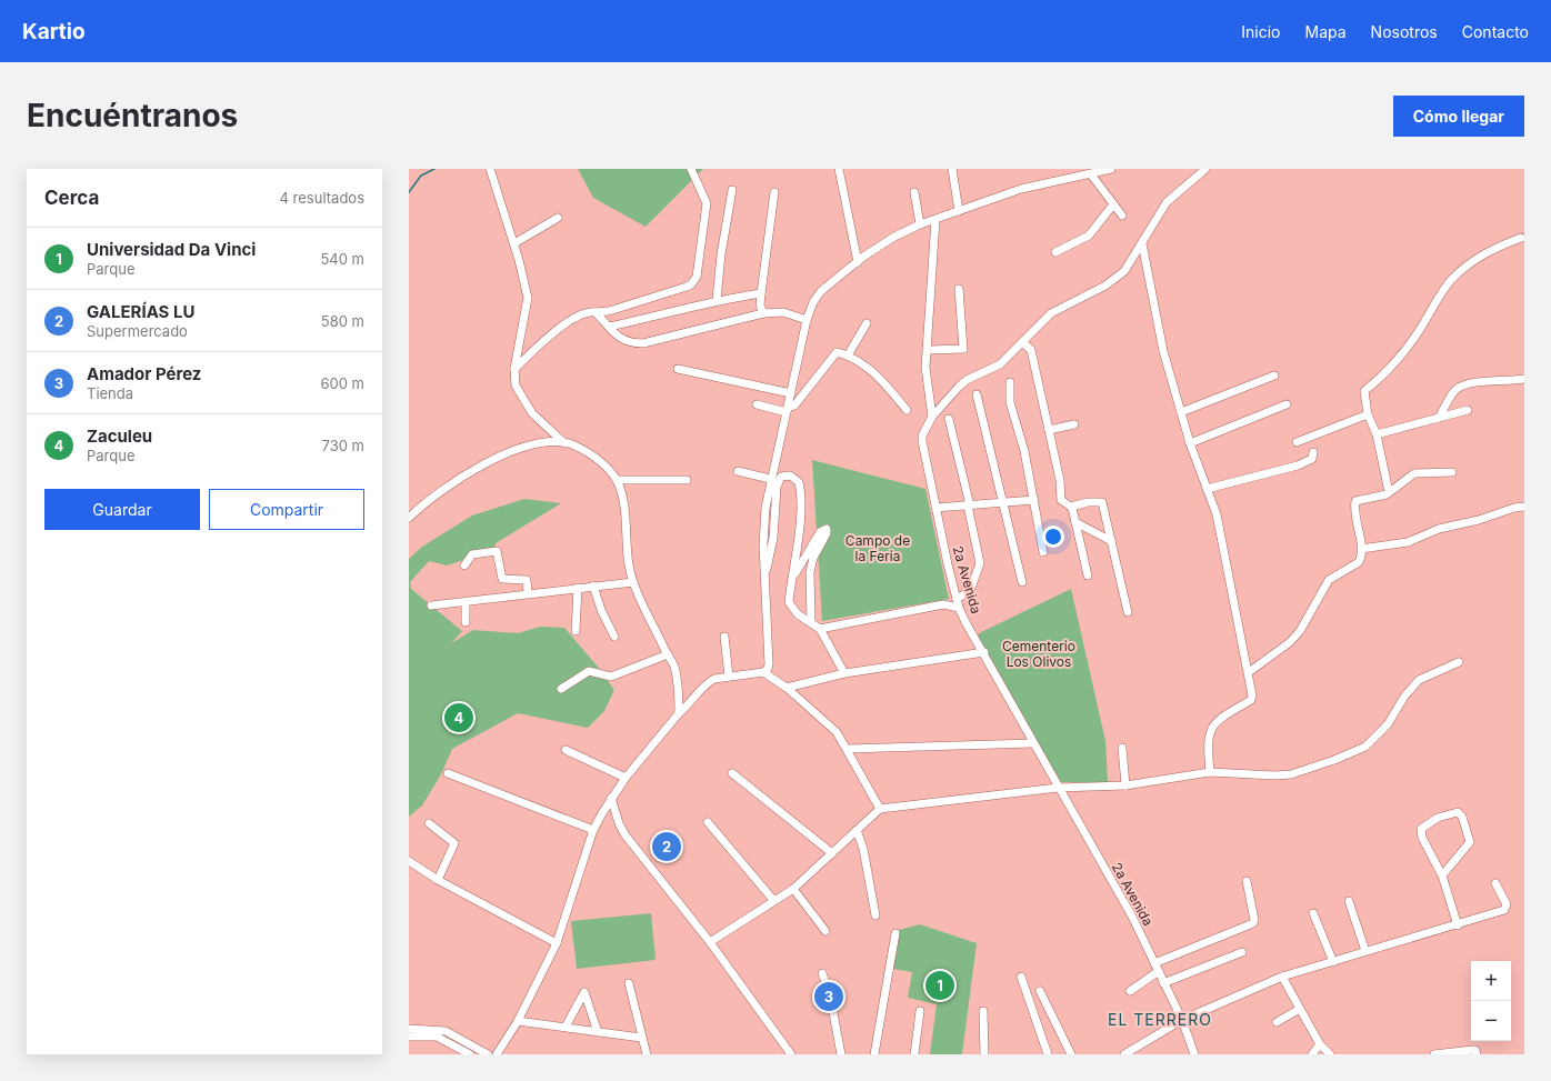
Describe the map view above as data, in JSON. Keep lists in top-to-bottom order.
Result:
{
  "streets": {
    "street": ["2a Avenida"]
  },
  "districts": ["EL TERRERO"],
  "parks": ["Campo de la Feria", "Cementerio Los Olivos"],
  "page": {
    "header": "Kartio",
    "nav": [
      "Inicio",
      "Mapa",
      "Nosotros",
      "Contacto"
    ],
    "buttons": [
      "Cómo llegar",
      ["Guardar", "Compartir"]
    ],
    "title": "Encuéntranos",
    "heading": ["Cerca", "4 resultados"],
    "list": [
      {
        "mark": "1",
        "name": "Universidad Da Vinci",
        "note": "Parque",
        "value": "540 m"
      },
      {
        "mark": "2",
        "name": "GALERÍAS LU",
        "note": "Supermercado",
        "value": "580 m"
      },
      {
        "mark": "3",
        "name": "Amador Pérez",
        "note": "Tienda",
        "value": "600 m"
      },
      {
        "mark": "4",
        "name": "Zaculeu",
        "note": "Parque",
        "value": "730 m"
      }
    ],
    "pins": [
      "4",
      "2",
      "1",
      "3"
    ],
    "map_buttons": ["+", "−"]
  }
}
